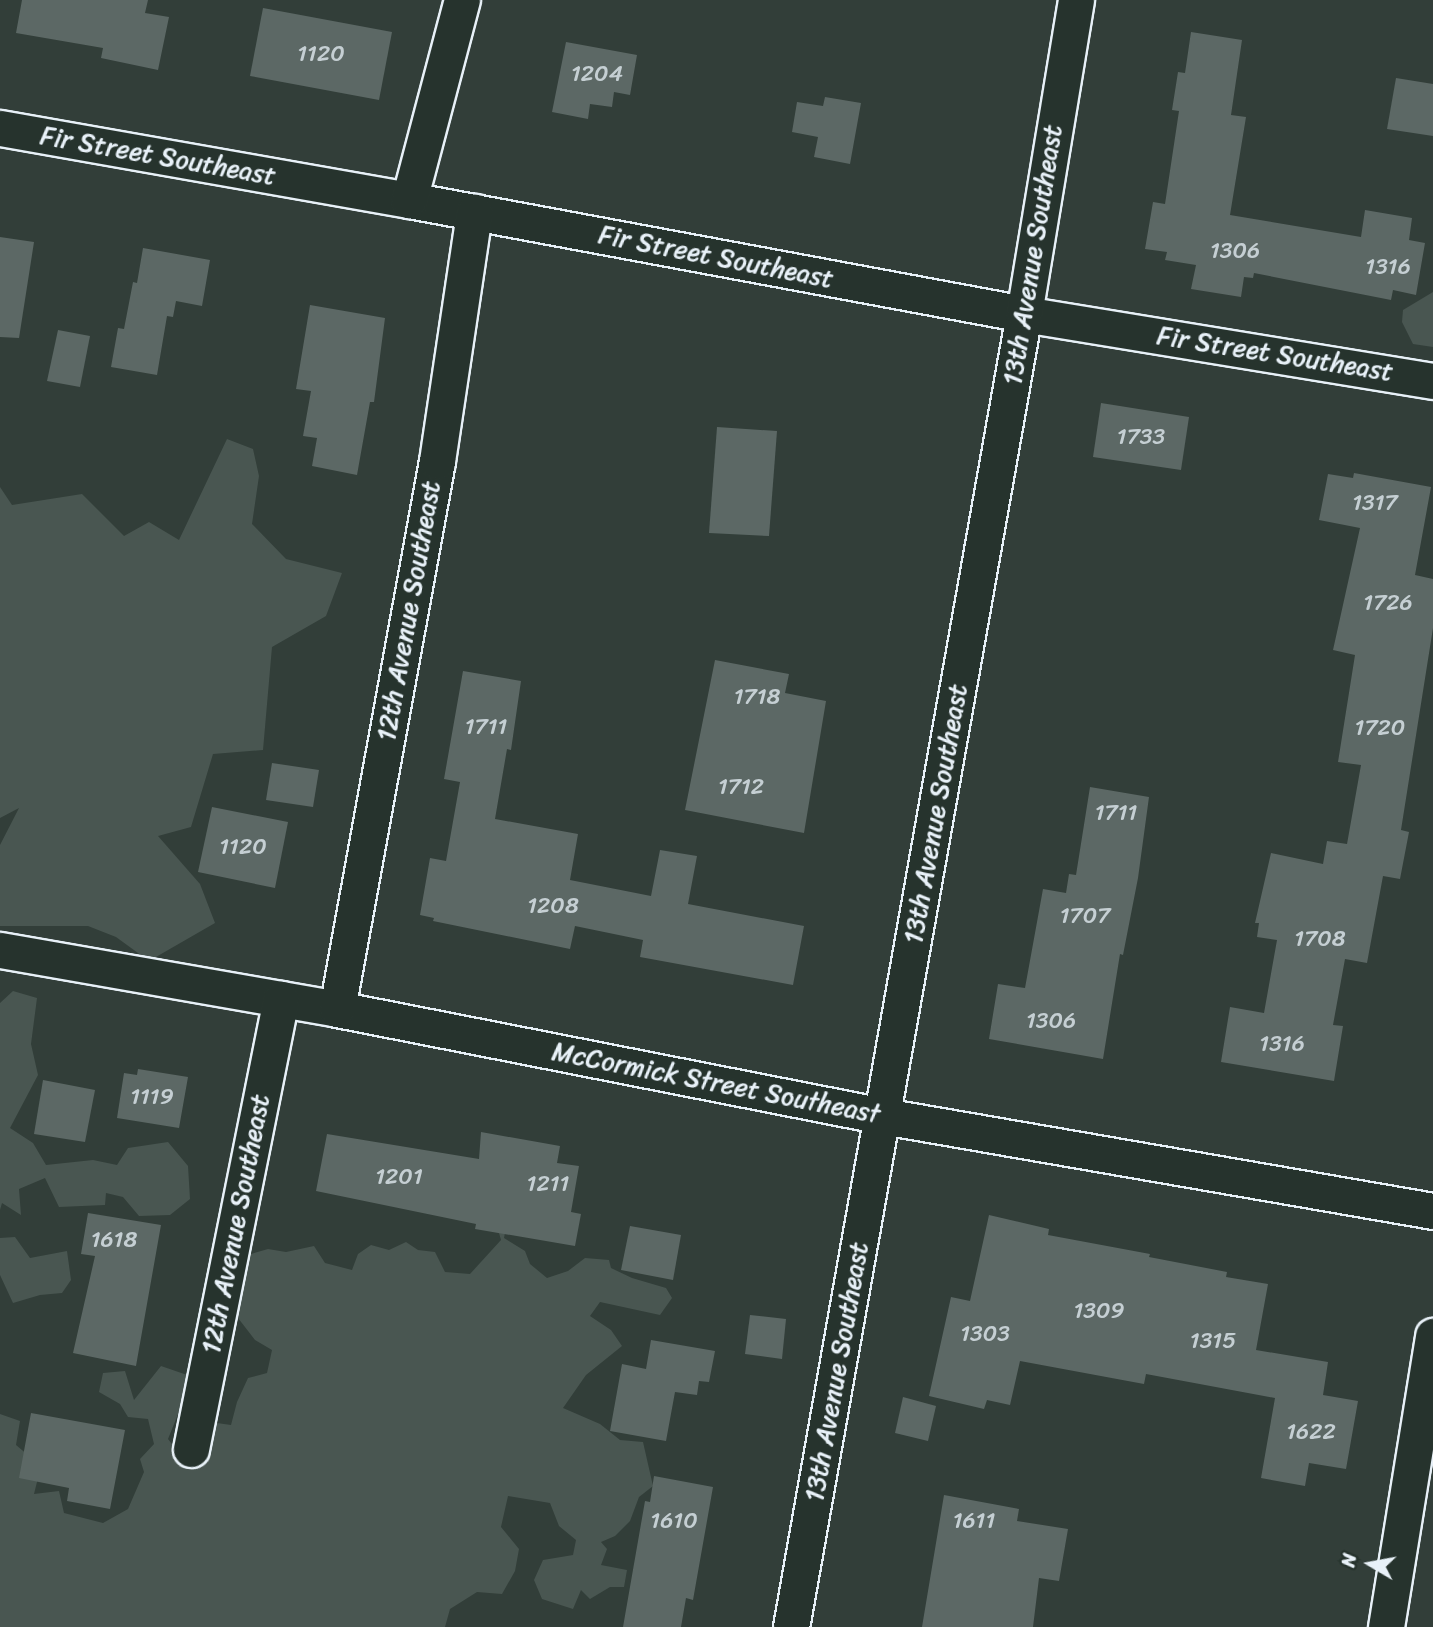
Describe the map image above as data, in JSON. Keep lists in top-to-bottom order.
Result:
{
  "streets": {
    "street": [
      "Fir Street Southeast",
      "13th Avenue Southeast",
      "12th Avenue Southeast",
      "McCormick Street Southeast"
    ]
  },
  "crossings": [
    ["Fir Street Southeast", "13th Avenue Southeast"],
    ["Fir Street Southeast", "12th Avenue Southeast"],
    ["13th Avenue Southeast", "McCormick Street Southeast"],
    ["12th Avenue Southeast", "McCormick Street Southeast"]
  ],
  "house_numbers": [
    "1120",
    "1204",
    "1306",
    "1316",
    "1733",
    "1317",
    "1726",
    "1718",
    "1711",
    "1720",
    "1712",
    "1711",
    "1120",
    "1208",
    "1707",
    "1708",
    "1306",
    "1316",
    "1119",
    "1201",
    "1211",
    "1618",
    "1309",
    "1303",
    "1315",
    "1622",
    "1610",
    "1611"
  ],
  "north": "left"
}
